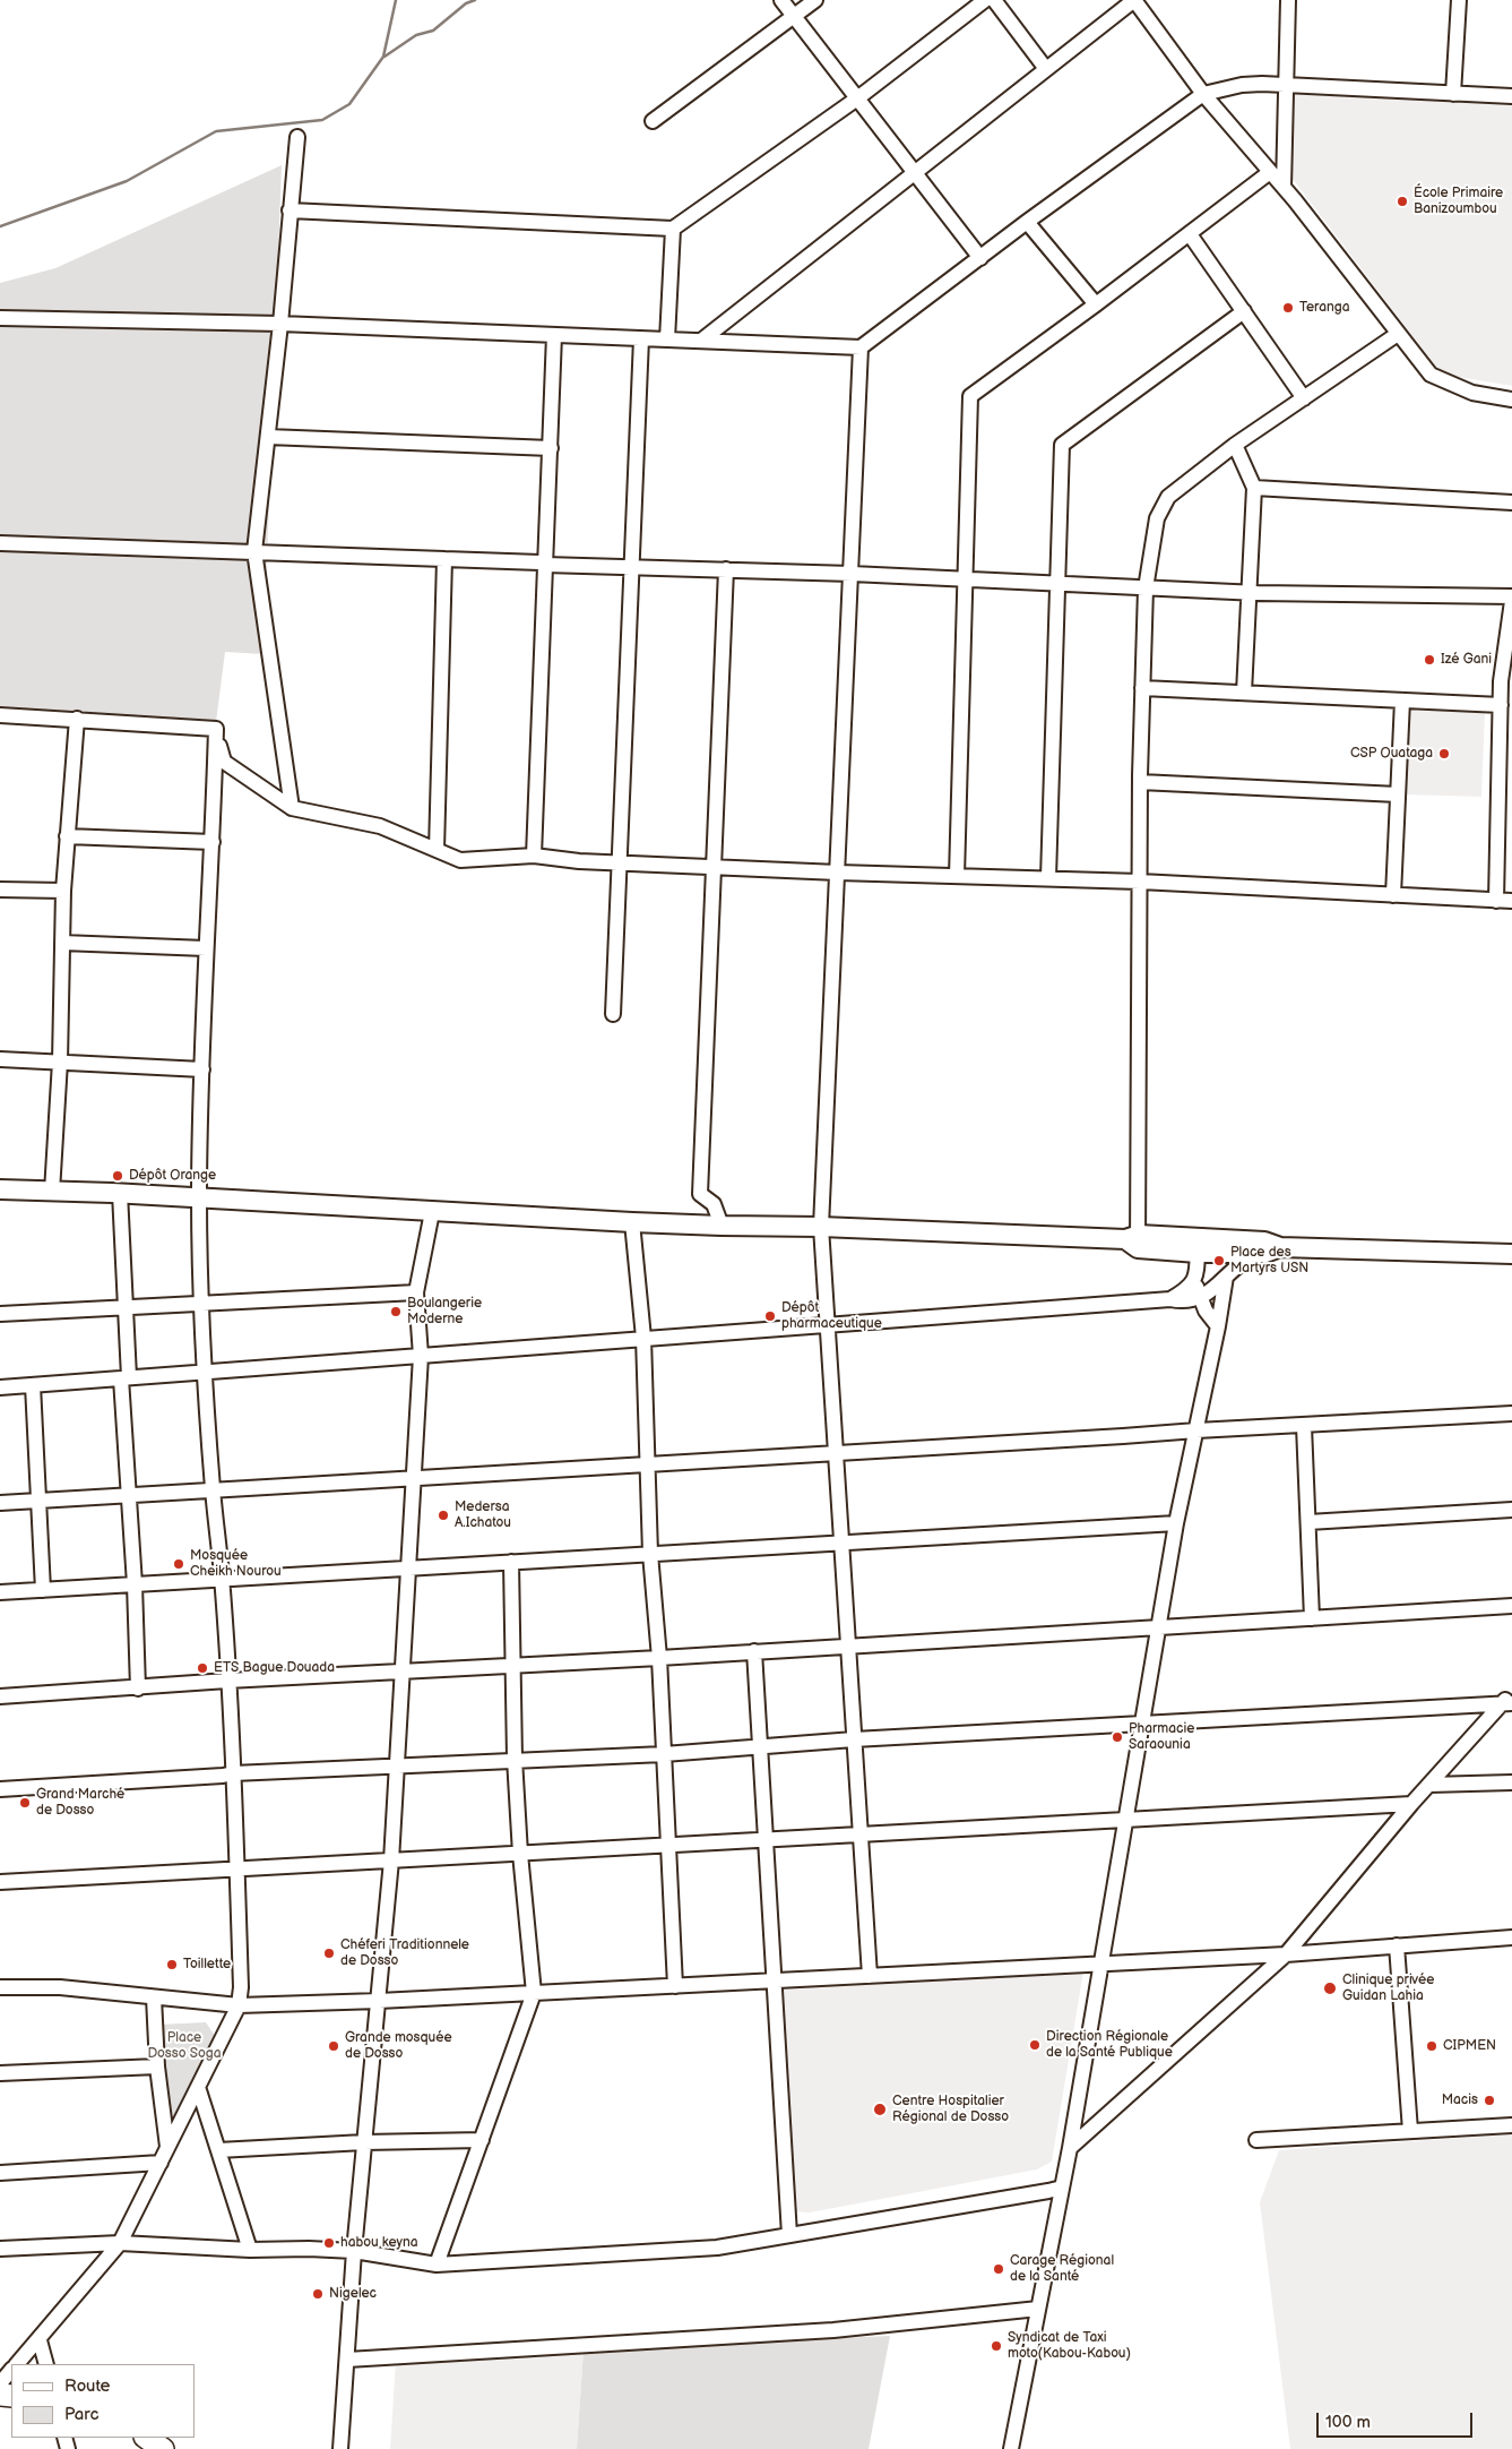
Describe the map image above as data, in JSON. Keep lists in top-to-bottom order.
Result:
{
  "parks": ["Place Dosso Soga"],
  "places": [
    "École Primaire Banizoumbou",
    "Teranga",
    "Izé Gani",
    "CSP Ouataga",
    "Dépôt Orange",
    "Place des Martyrs USN",
    "Boulangerie Moderne",
    "Dépôt pharmaceutique",
    "Medersa A.Ichatou",
    "Mosquée Cheikh Nourou",
    "ETS Bague Douada",
    "Pharmacie Saraounia",
    "Grand Marché de Dosso",
    "Chéferi Traditionnele de Dosso",
    "Toillette",
    "Clinique privée Guidan Lahia",
    "Direction Régionale de la Santé Publique",
    "Grande mosquée de Dosso",
    "CIPMEN",
    "Macis",
    "Centre Hospitalier Régional de Dosso",
    "habou keyna",
    "Carage Régional de la Santé",
    "Nigelec",
    "Syndicat de Taxi moto(Kabou-Kabou)"
  ],
  "legend": ["Route", "Parc"],
  "scale_bar": "100 m"
}
